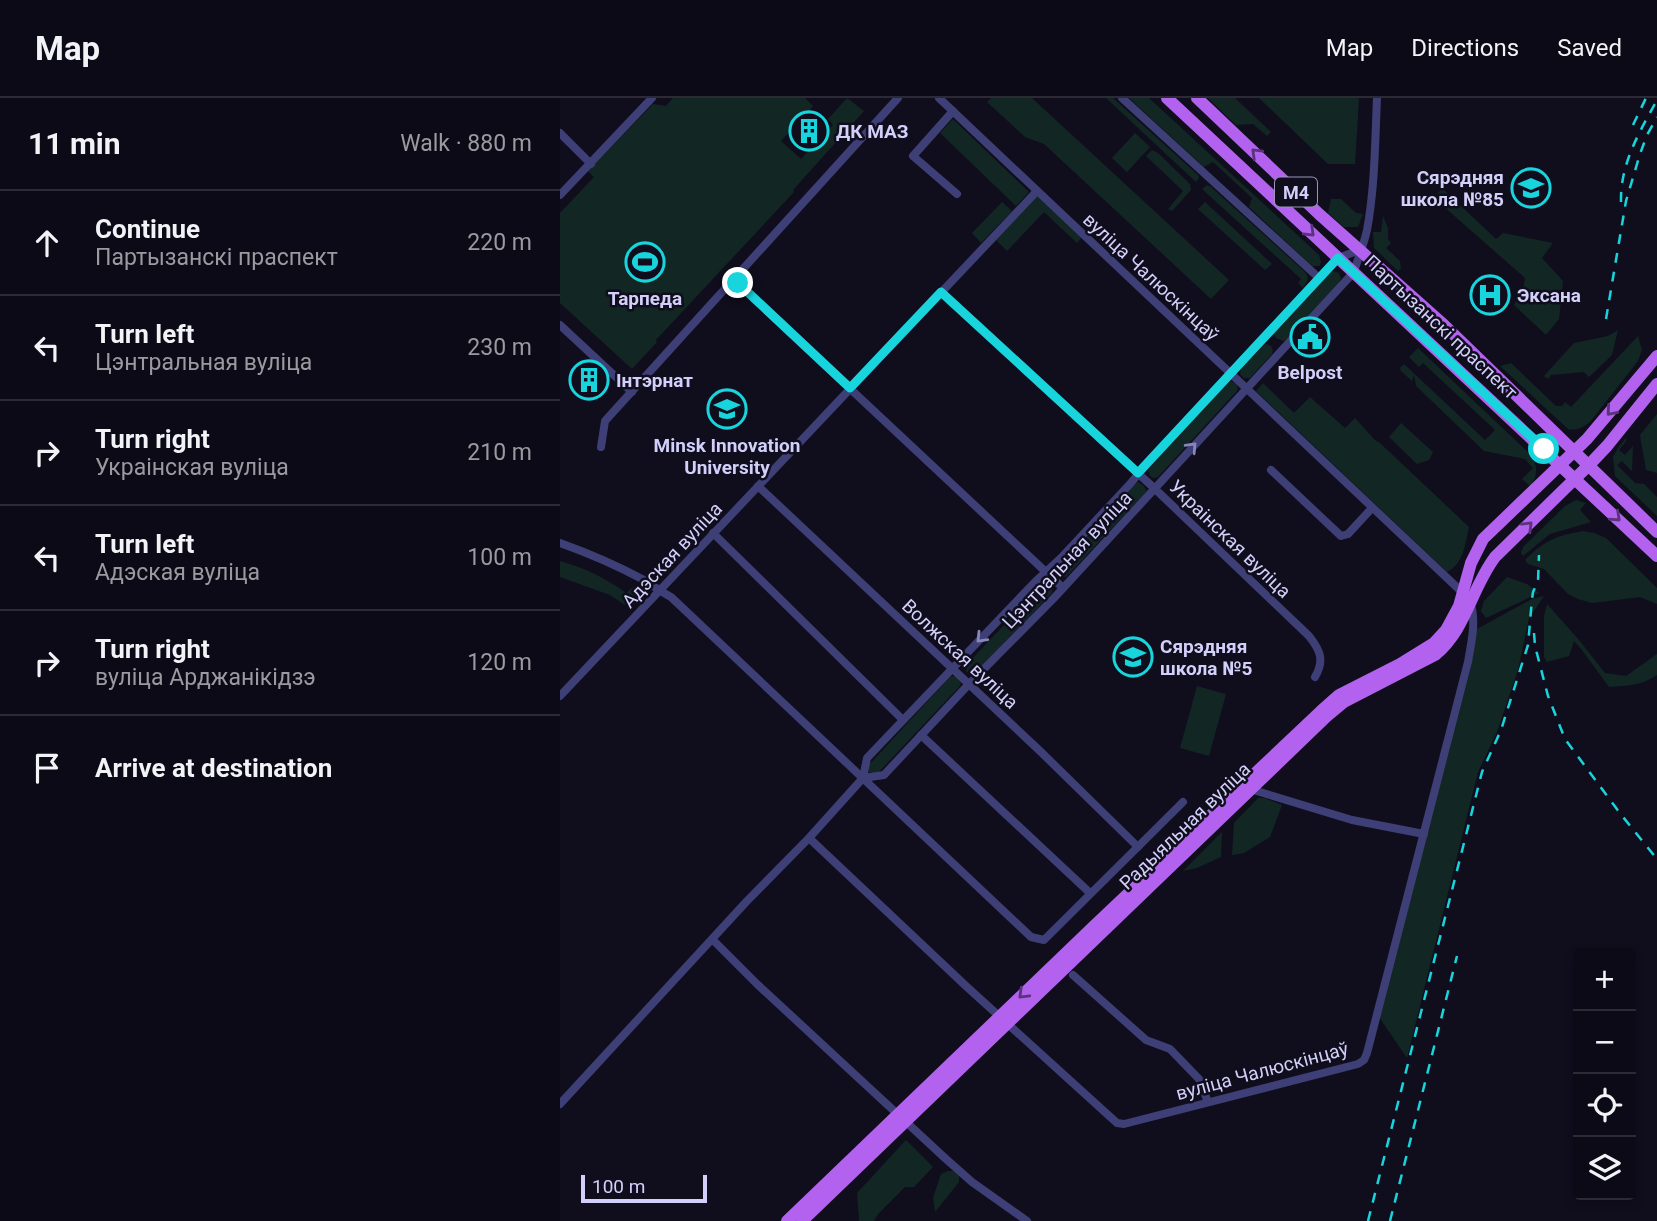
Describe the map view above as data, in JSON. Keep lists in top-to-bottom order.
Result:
{
  "streets": {
    "main road": ["М4", "Партызанскі праспект", "Радыяльная вуліца"],
    "street": [
      "вуліца Чалюскінцаў",
      "Украінская вуліца",
      "Адэская вуліца",
      "Цэнтральная вуліца",
      "Волжская вуліца"
    ]
  },
  "crossings": [
    ["вуліца Чалюскінцаў", "Адэская вуліца"],
    ["вуліца Чалюскінцаў", "Цэнтральная вуліца"],
    ["вуліца Чалюскінцаў", "Радыяльная вуліца"],
    ["Партызанскі праспект", "Цэнтральная вуліца"],
    ["Партызанскі праспект", "Радыяльная вуліца"],
    ["Украінская вуліца", "Адэская вуліца"],
    ["Украінская вуліца", "Цэнтральная вуліца"],
    ["Адэская вуліца", "Волжская вуліца"],
    ["Цэнтральная вуліца", "Волжская вуліца"]
  ],
  "places": {
    "building": ["ДК МАЗ", "Інтэрнат"],
    "school or university": ["Сярэдняя школа №85", "Minsk Innovation University", "Сярэдняя школа №5"],
    "sports": ["Тарпеда"],
    "hospital": ["Эксана"],
    "public building": ["Belpost"]
  },
  "scale_bar": "100 m",
  "page": {
    "header": "Map",
    "nav": ["Map", "Directions", "Saved"],
    "heading": ["11 min", "Walk · 880 m"],
    "list": [
      ["Continue", "Партызанскі праспект", "220 m"],
      ["Turn left", "Цэнтральная вуліца", "230 m"],
      ["Turn right", "Украінская вуліца", "210 m"],
      ["Turn left", "Адэская вуліца", "100 m"],
      ["Turn right", "вуліца Арджанікідзэ", "120 m"],
      "Arrive at destination"
    ],
    "map_buttons": ["+", "−"],
    "scale": "100 m"
  }
}
